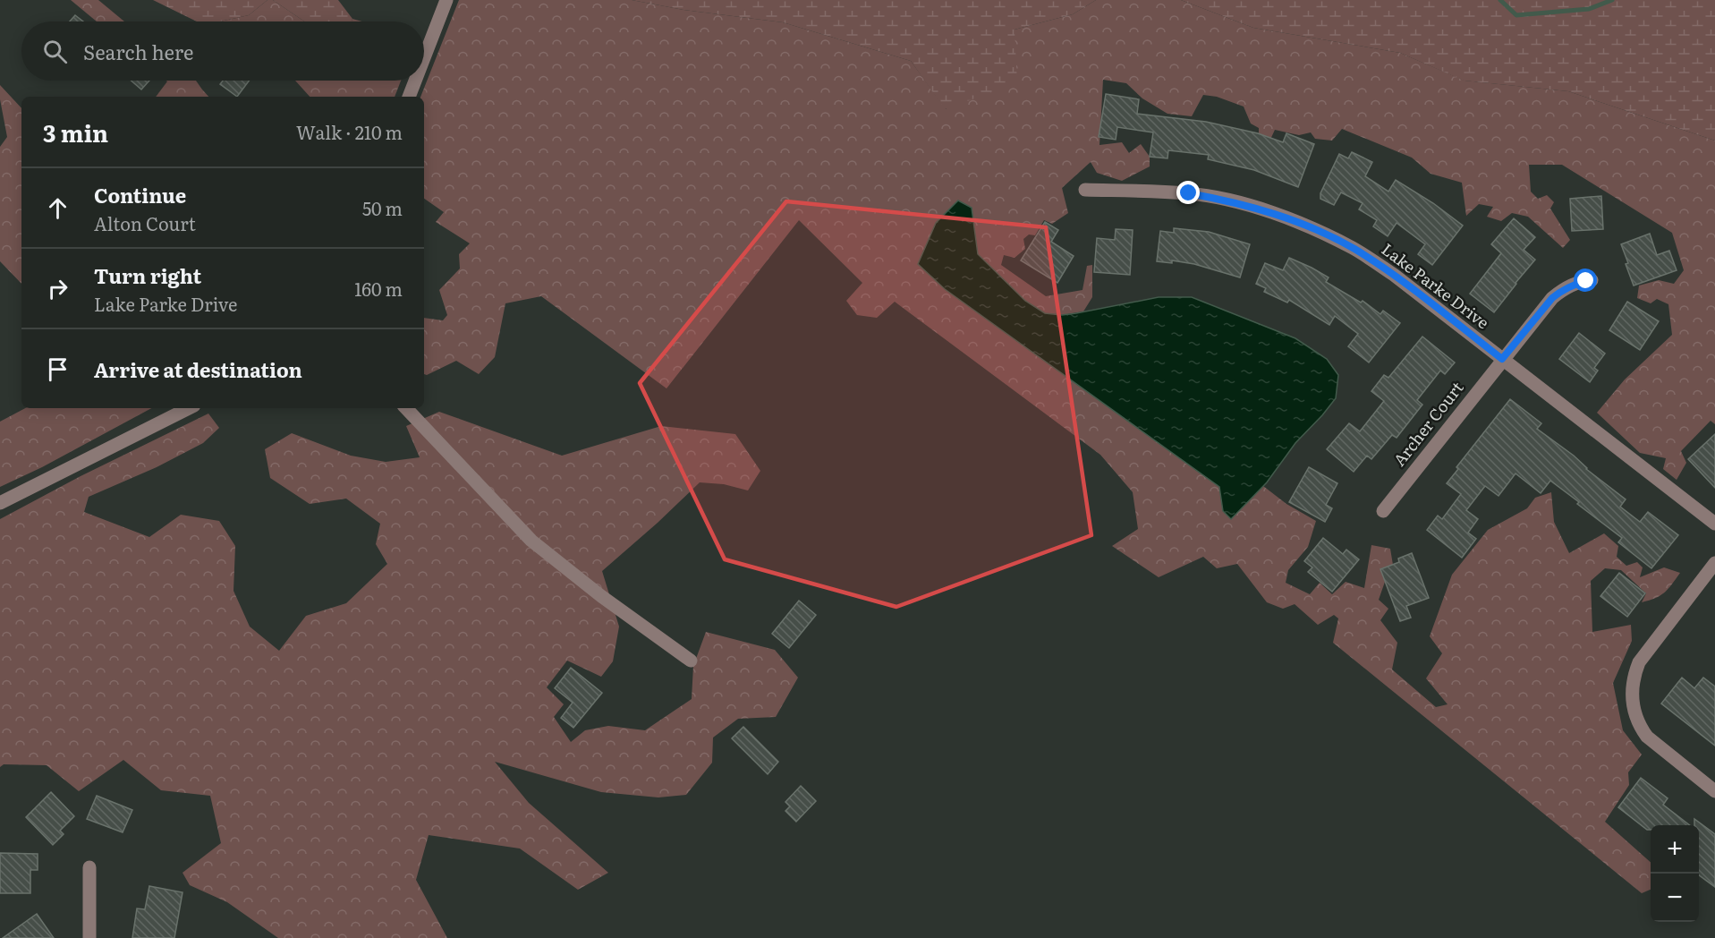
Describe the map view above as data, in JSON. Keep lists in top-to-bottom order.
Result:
{
  "streets": {
    "street": ["Lake Parke Drive", "Archer Court"]
  },
  "crossings": [
    ["Lake Parke Drive", "Archer Court"]
  ],
  "page": {
    "search": "Search here",
    "heading": ["3 min", "Walk · 210 m"],
    "list": [
      ["Continue", "Alton Court", "50 m"],
      ["Turn right", "Lake Parke Drive", "160 m"],
      "Arrive at destination"
    ],
    "map_buttons": ["+", "−"]
  }
}
